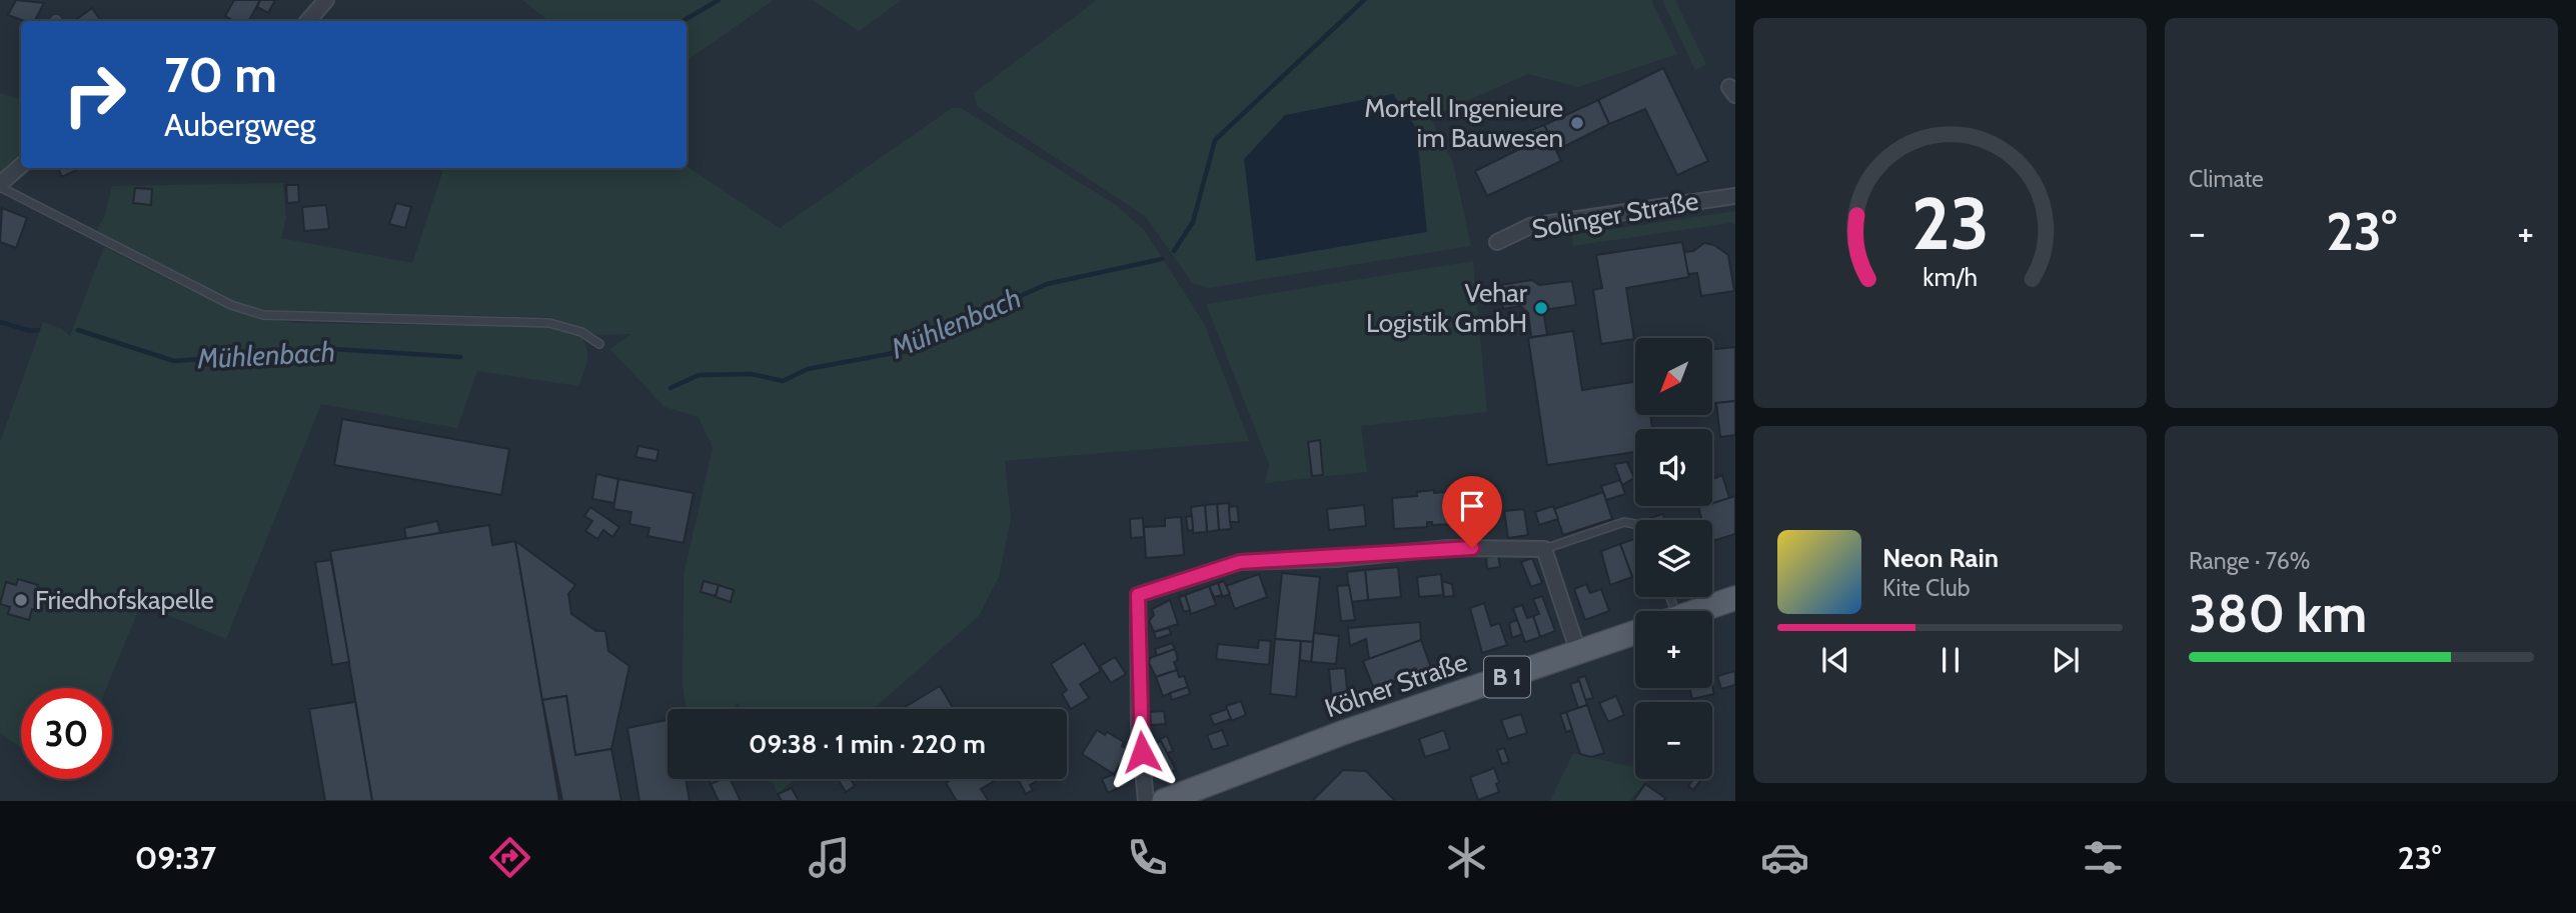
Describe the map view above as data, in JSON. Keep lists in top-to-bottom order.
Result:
{
  "streets": {
    "main road": ["B 1", "Kölner Straße"],
    "street": ["Solinger Straße"]
  },
  "water": ["Mühlenbach"],
  "places": ["Mortell Ingenieure im Bauwesen", "Vehar Logistik GmbH", "Friedhofskapelle"],
  "north": "bottom left",
  "page": {
    "tile": [
      "Climate",
      ["Range · 76%", "380 km"]
    ],
    "turn": ["70 m", "Aubergweg"],
    "heat": ["−", "23°", "+"],
    "map_buttons": ["+", "−"],
    "song": ["Neon Rain", "Kite Club"],
    "limit": "30",
    "trip": "09:38 · 1 min · 220 m",
    "tabs": ["09:37", "23°"],
    "gauge": ["23", "km/h"]
  }
}
